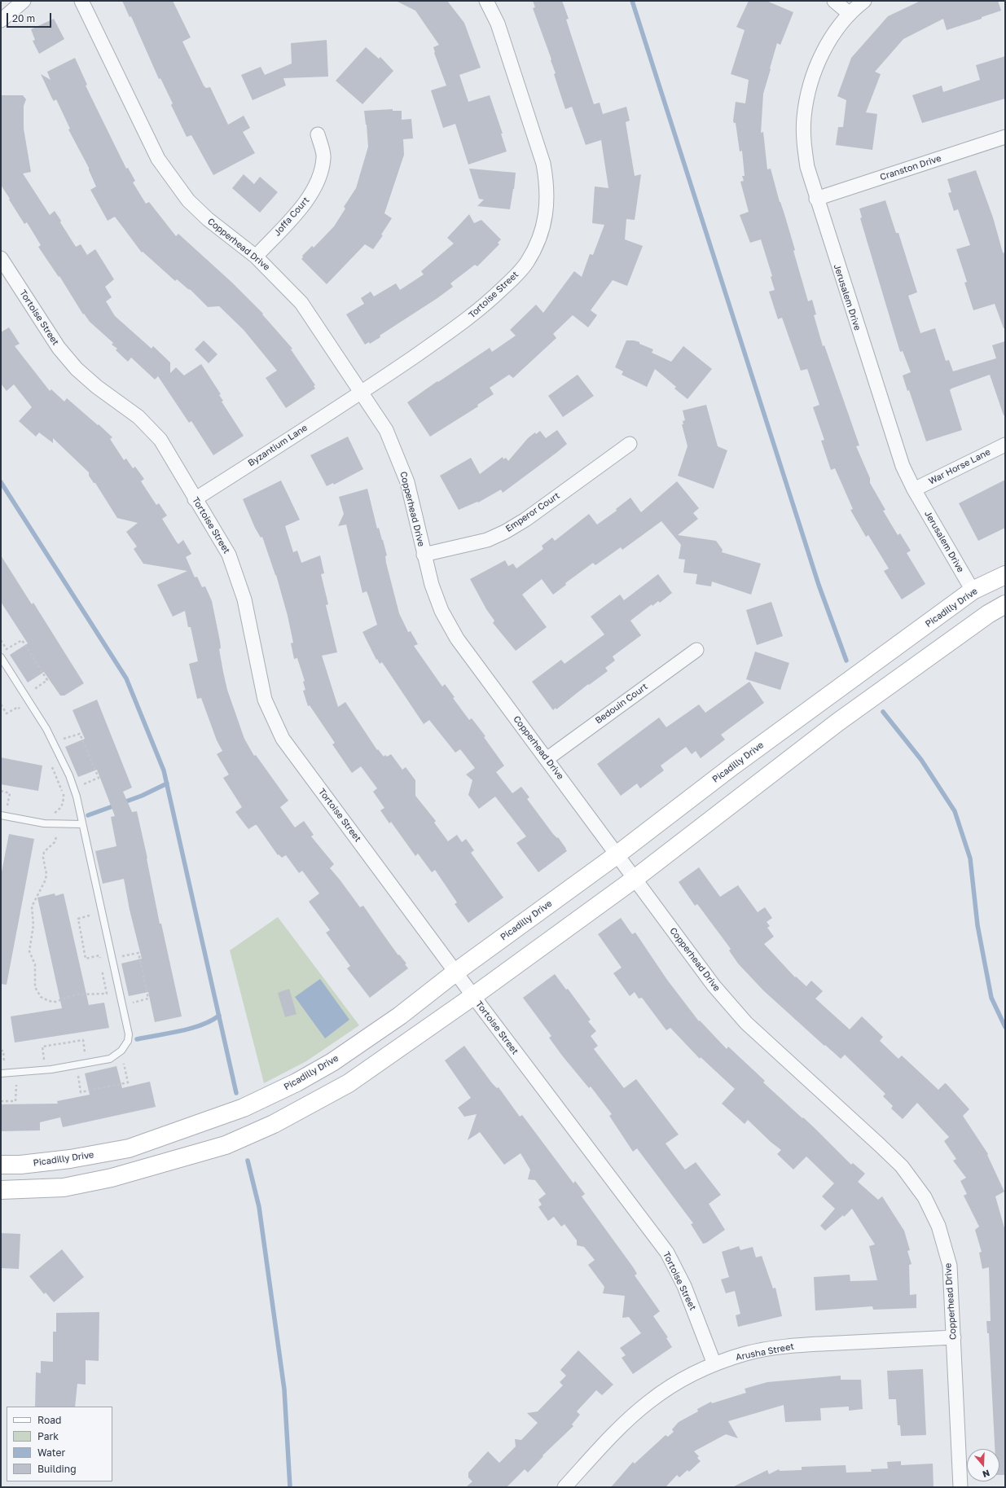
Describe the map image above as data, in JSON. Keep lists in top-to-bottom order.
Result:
{
  "streets": {
    "street": [
      "Cranston Drive",
      "Joffa Court",
      "Copperhead Drive",
      "Tortoise Street",
      "Jerusalem Drive",
      "Byzantium Lane",
      "War Horse Lane",
      "Emperor Court",
      "Picadilly Drive",
      "Bedouin Court",
      "Arusha Street"
    ]
  },
  "crossings": [
    ["Cranston Drive", "Jerusalem Drive"],
    ["Joffa Court", "Copperhead Drive"],
    ["Copperhead Drive", "Tortoise Street"],
    ["Copperhead Drive", "Byzantium Lane"],
    ["Copperhead Drive", "Emperor Court"],
    ["Copperhead Drive", "Picadilly Drive"],
    ["Copperhead Drive", "Bedouin Court"],
    ["Copperhead Drive", "Arusha Street"],
    ["Tortoise Street", "Byzantium Lane"],
    ["Tortoise Street", "Picadilly Drive"],
    ["Tortoise Street", "Arusha Street"],
    ["Jerusalem Drive", "War Horse Lane"],
    ["Jerusalem Drive", "Picadilly Drive"]
  ],
  "legend": [
    "Road",
    "Park",
    "Water",
    "Building"
  ],
  "scale_bar": "20 m",
  "north": "bottom"
}
